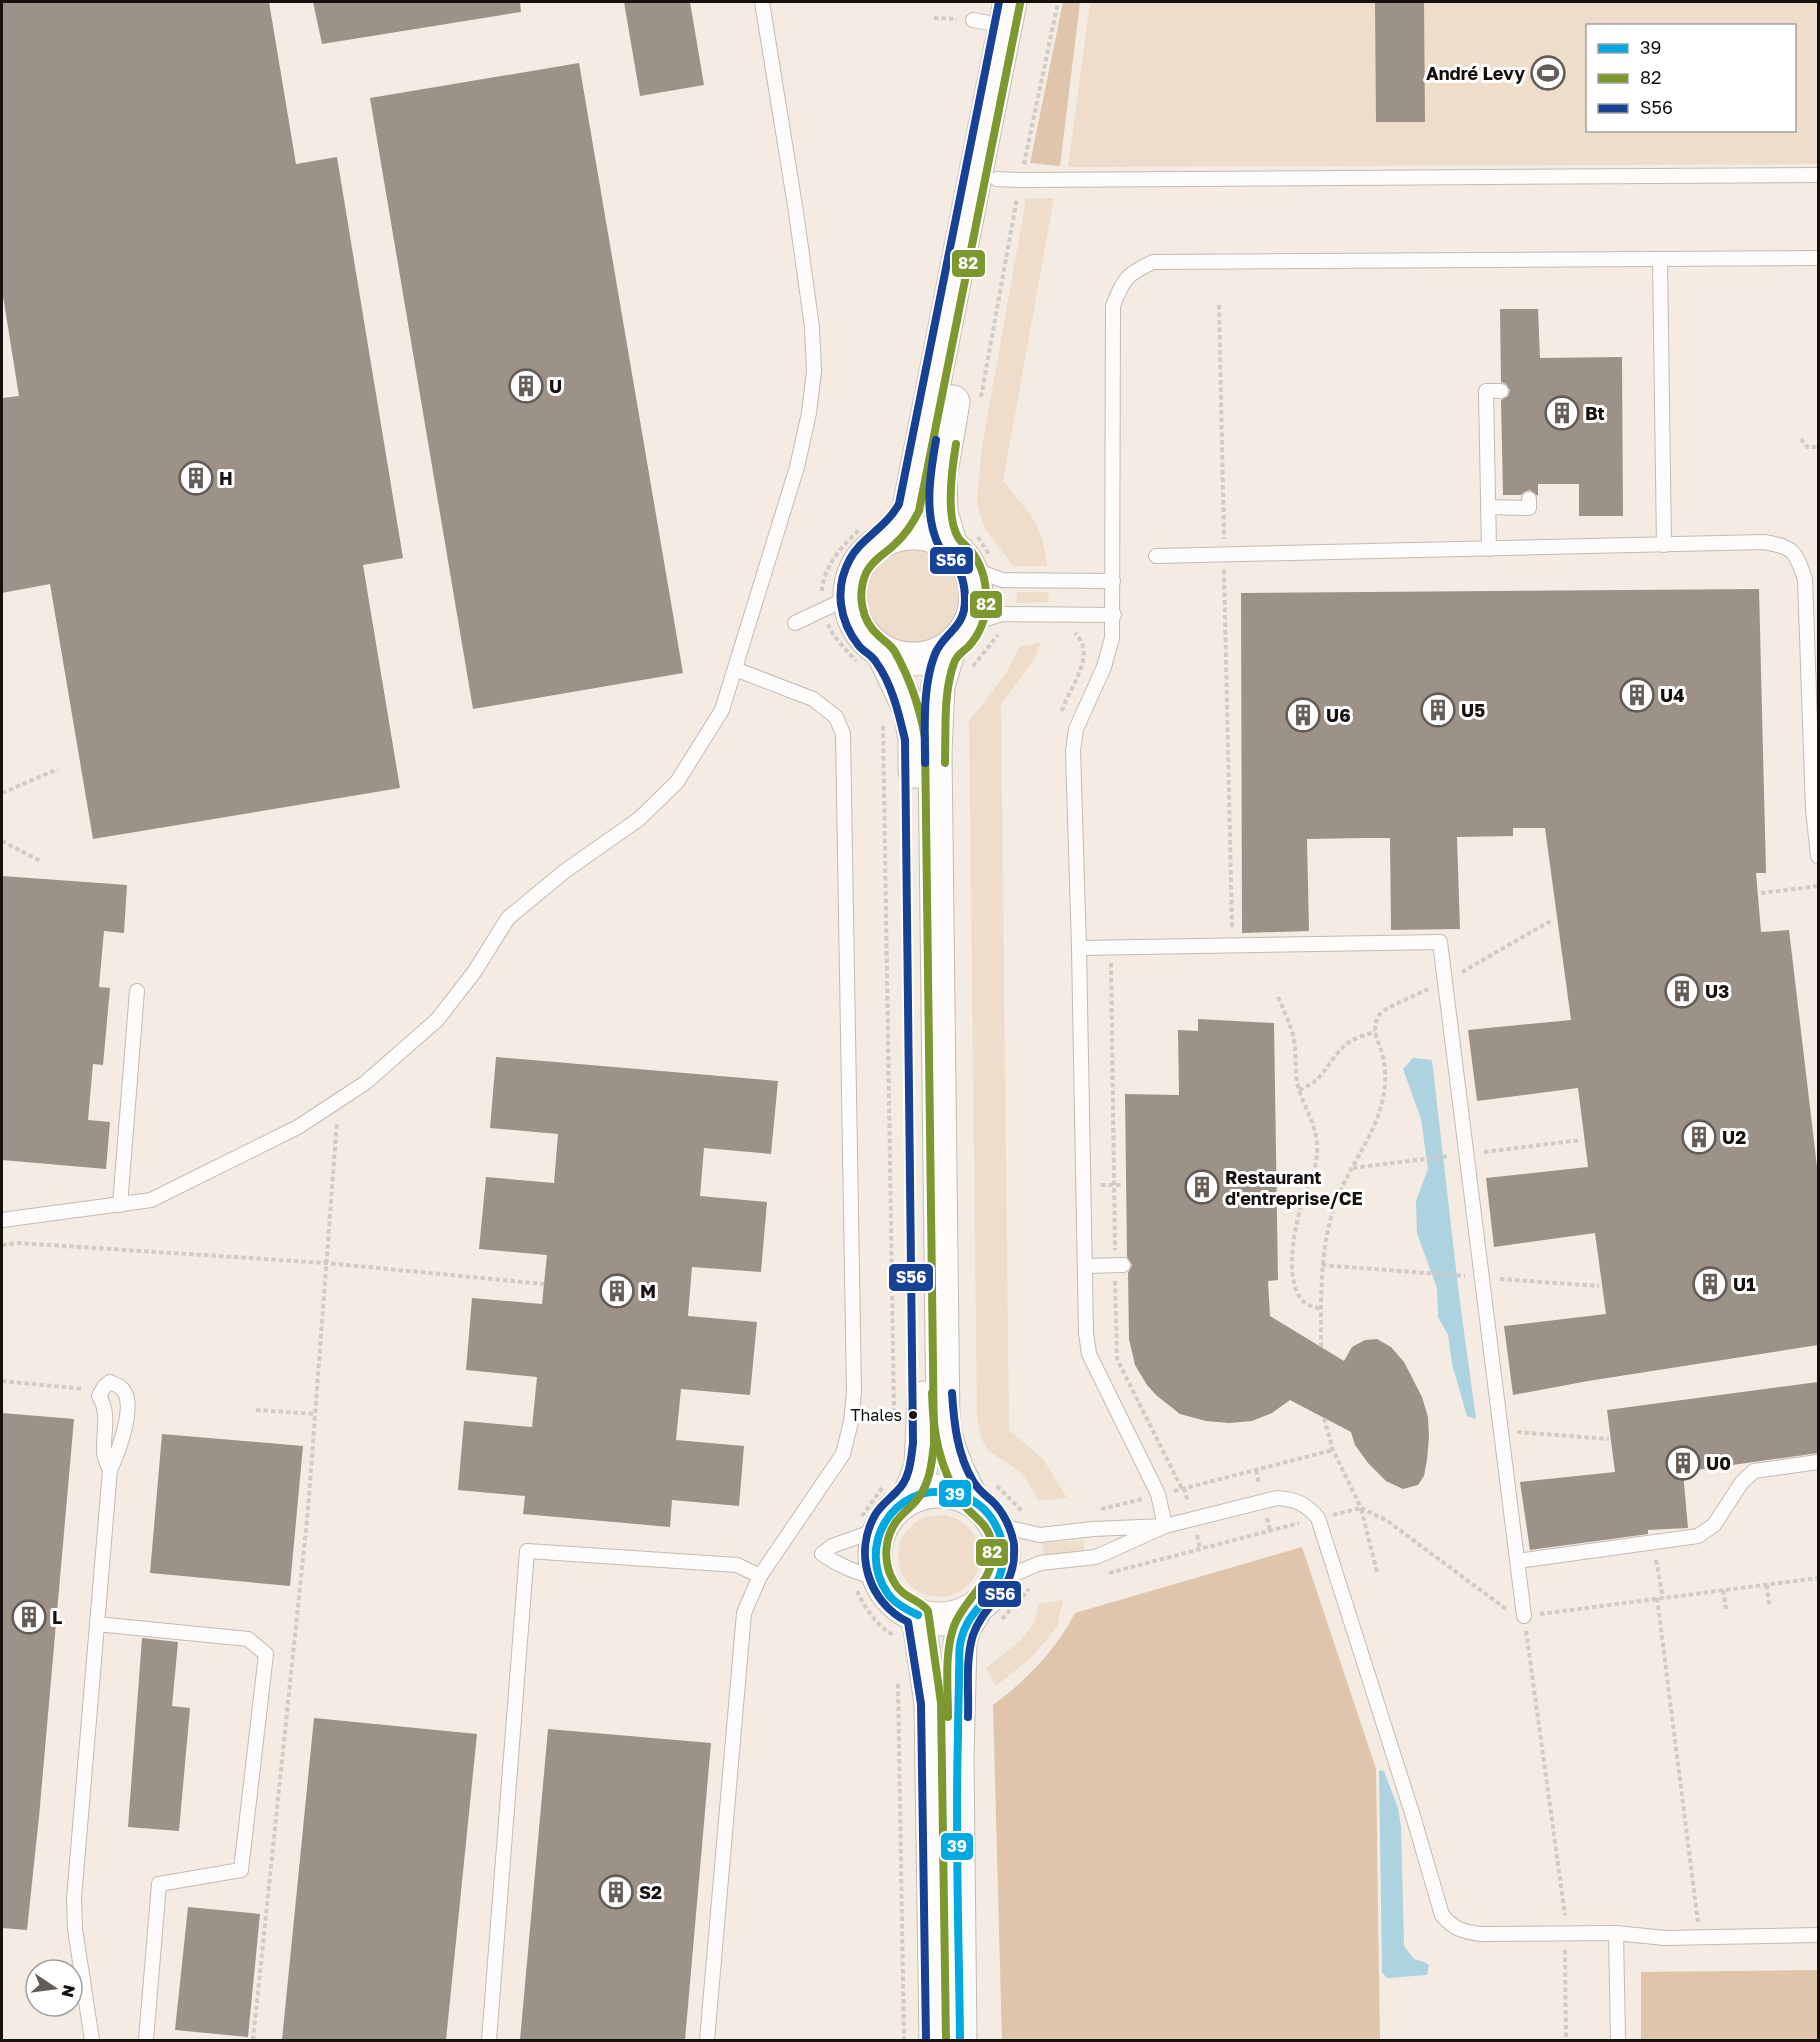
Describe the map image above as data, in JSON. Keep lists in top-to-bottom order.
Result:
{
  "places": {
    "sports": ["André Levy"],
    "building": [
      "U",
      "Bt",
      "H",
      "U4",
      "U5",
      "U6",
      "U3",
      "U2",
      "Restaurant d'entreprise/CE",
      "U1",
      "M",
      "U0",
      "L",
      "S2"
    ],
    "other": ["Thales"]
  },
  "lines": ["transit line S56", "transit line 82", "transit line 39"],
  "legend": ["39", "82", "S56"],
  "north": "right"
}
